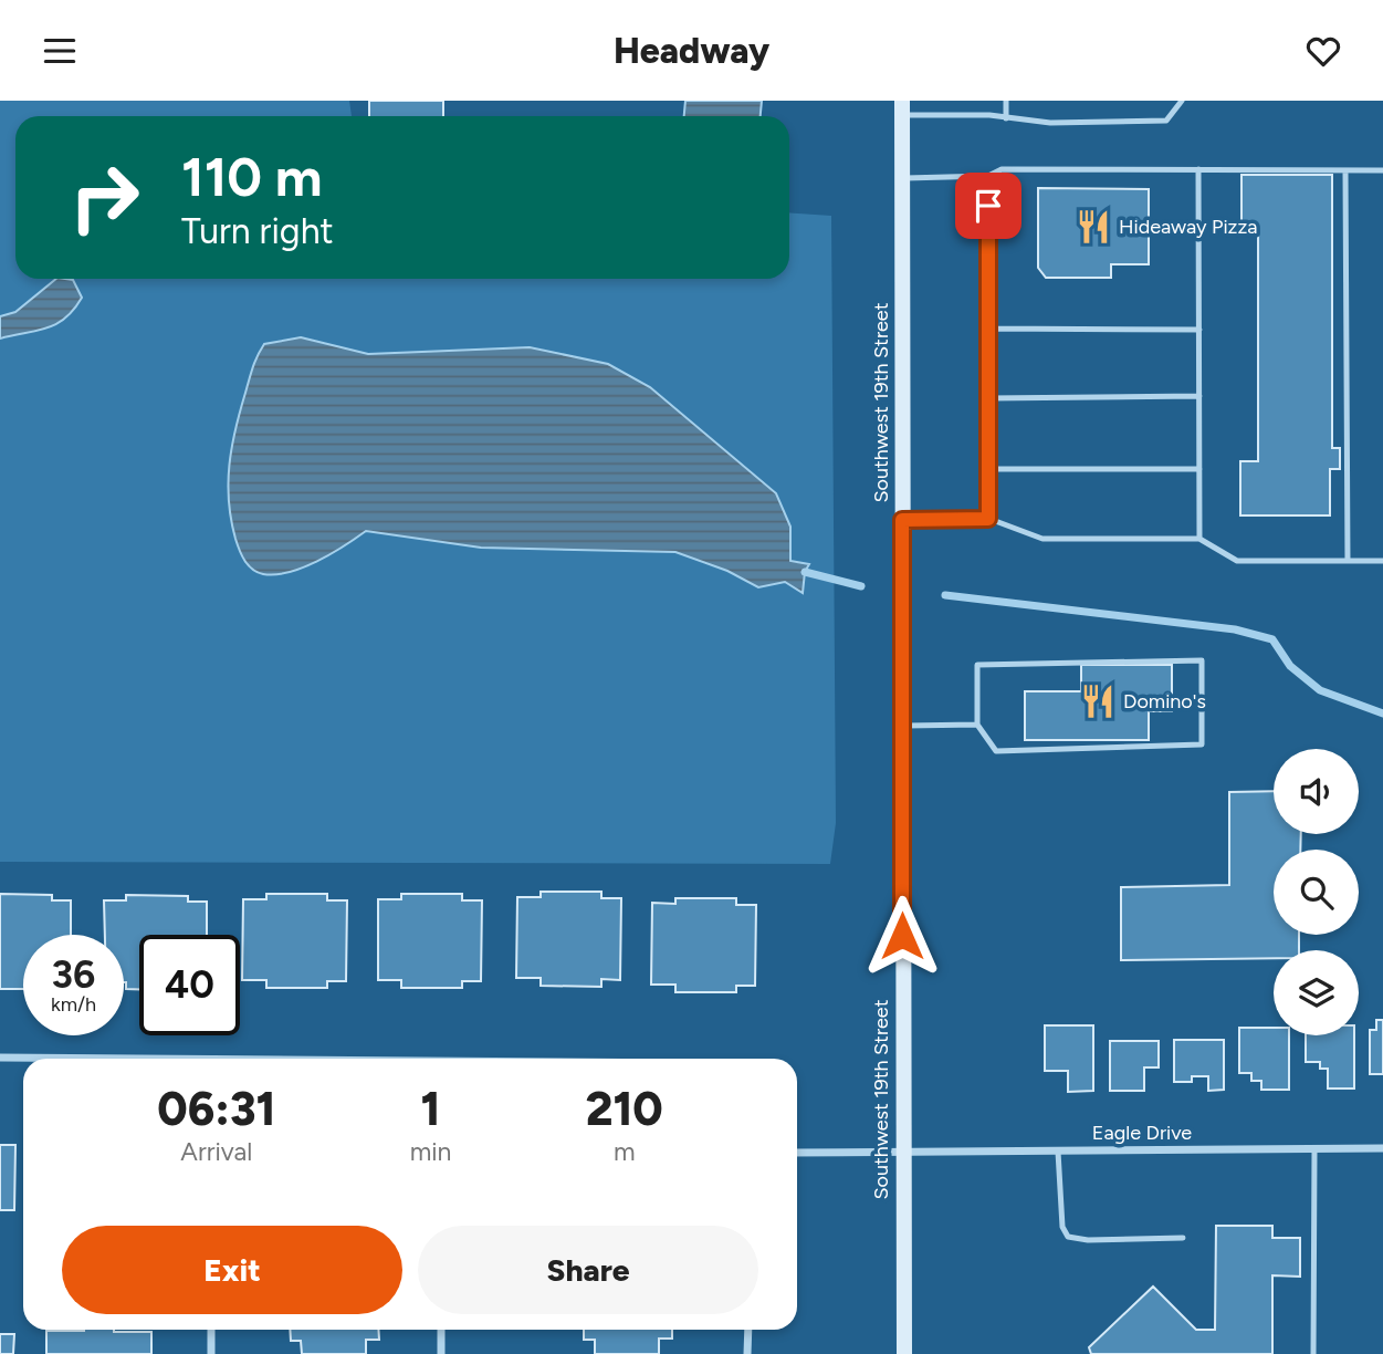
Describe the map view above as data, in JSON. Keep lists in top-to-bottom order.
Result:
{
  "streets": {
    "street": ["Southwest 19th Street", "Eagle Drive"]
  },
  "crossings": [
    ["Southwest 19th Street", "Eagle Drive"]
  ],
  "places": {
    "restaurant": ["Hideaway Pizza", "Domino's"]
  },
  "page": {
    "header": "Headway",
    "turn": ["110 m", "Turn right"],
    "speed": "36 km/h",
    "limit": "40",
    "eta": [
      "06:31",
      "Arrival",
      "1",
      "min",
      "210",
      "m"
    ],
    "buttons": ["Exit", "Share"]
  }
}
